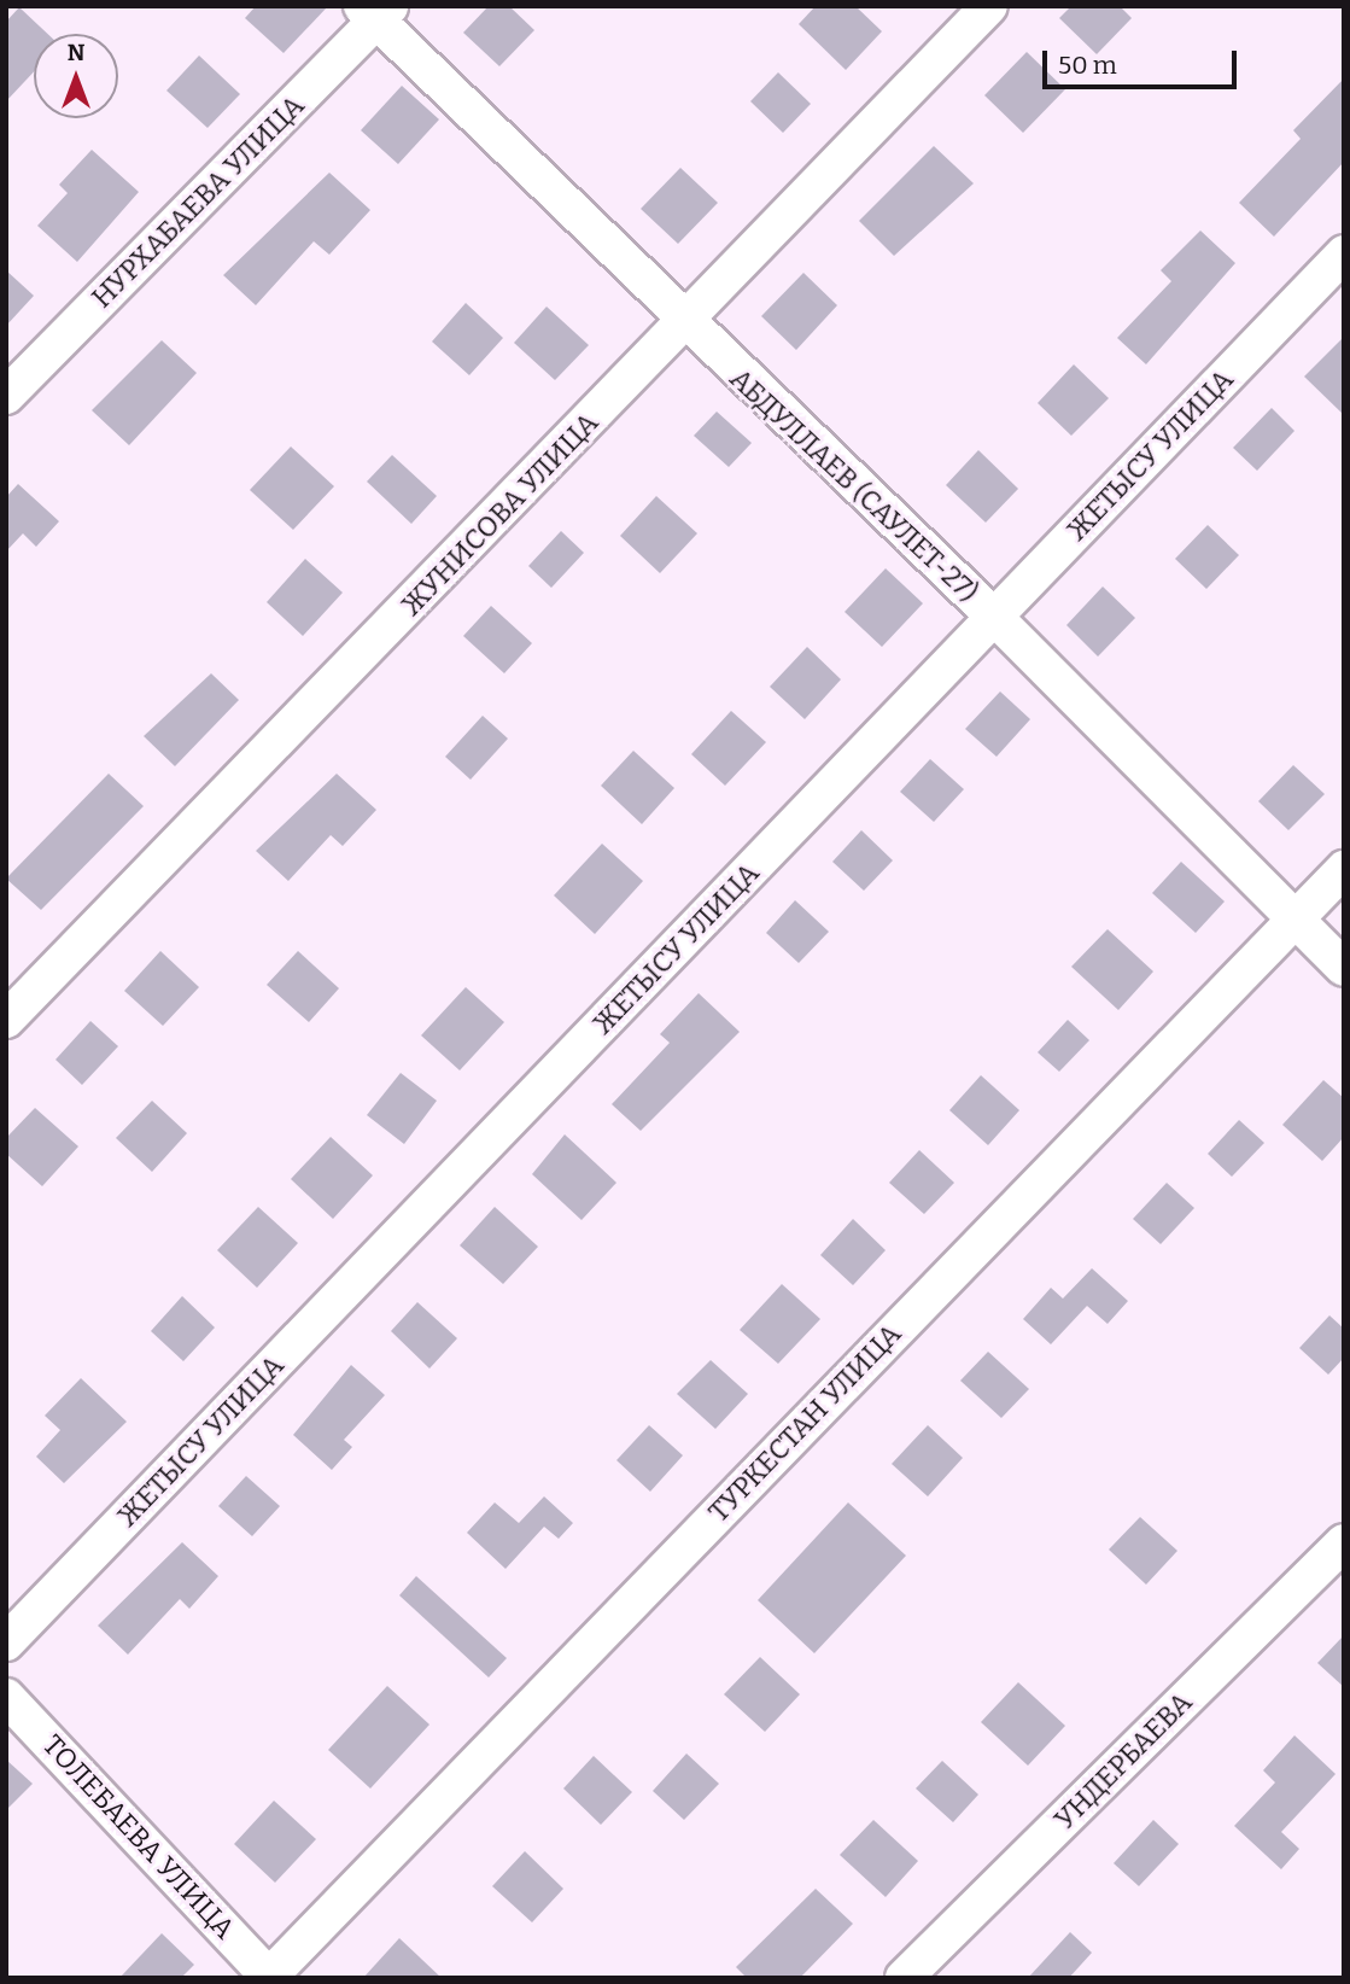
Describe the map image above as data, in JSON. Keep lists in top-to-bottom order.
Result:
{
  "streets": {
    "street": [
      "НУРХАБАЕВА УЛИЦА",
      "ЖЕТЫСУ УЛИЦА",
      "АБДУЛЛАЕВ (САУЛЕТ-27)",
      "ЖУНИСОВА УЛИЦА",
      "ТУРКЕСТАН УЛИЦА",
      "УНДЕРБАЕВА",
      "ТОЛЕБАЕВА УЛИЦА"
    ]
  },
  "crossings": [
    ["НУРХАБАЕВА УЛИЦА", "АБДУЛЛАЕВ (САУЛЕТ-27)"],
    ["ЖЕТЫСУ УЛИЦА", "АБДУЛЛАЕВ (САУЛЕТ-27)"],
    ["АБДУЛЛАЕВ (САУЛЕТ-27)", "ЖУНИСОВА УЛИЦА"],
    ["АБДУЛЛАЕВ (САУЛЕТ-27)", "ТУРКЕСТАН УЛИЦА"],
    ["ТУРКЕСТАН УЛИЦА", "ТОЛЕБАЕВА УЛИЦА"]
  ],
  "scale_bar": "50 m",
  "north": "top"
}
